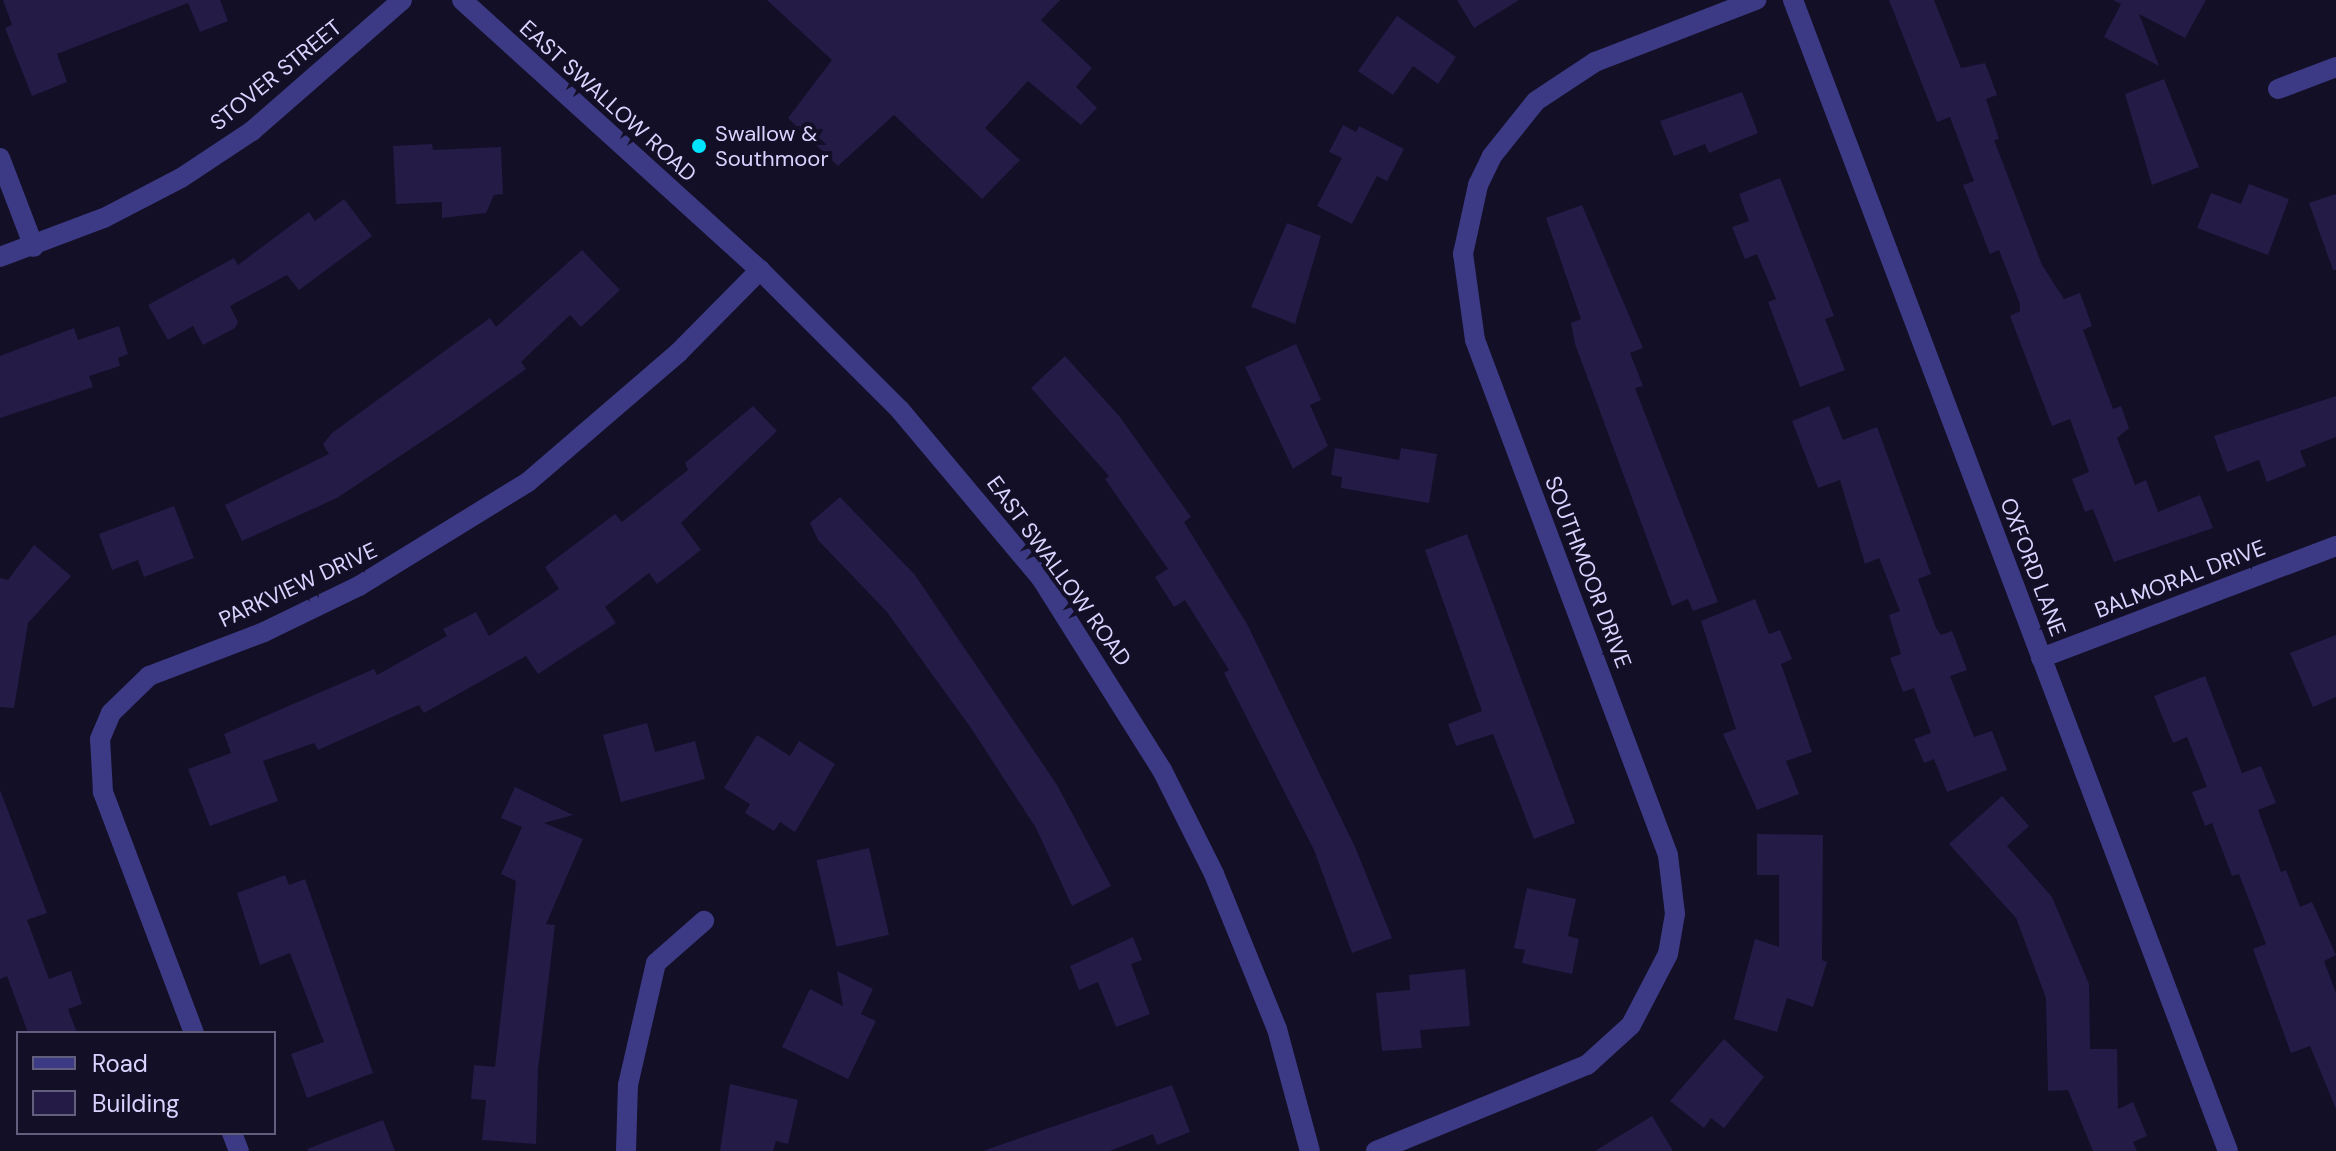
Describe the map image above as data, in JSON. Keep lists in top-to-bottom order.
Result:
{
  "streets": {
    "street": [
      "STOVER STREET",
      "EAST SWALLOW ROAD",
      "OXFORD LANE",
      "SOUTHMOOR DRIVE",
      "BALMORAL DRIVE",
      "PARKVIEW DRIVE"
    ]
  },
  "crossings": [
    ["EAST SWALLOW ROAD", "PARKVIEW DRIVE"],
    ["OXFORD LANE", "BALMORAL DRIVE"]
  ],
  "places": ["Swallow & Southmoor"],
  "legend": ["Road", "Building"]
}
